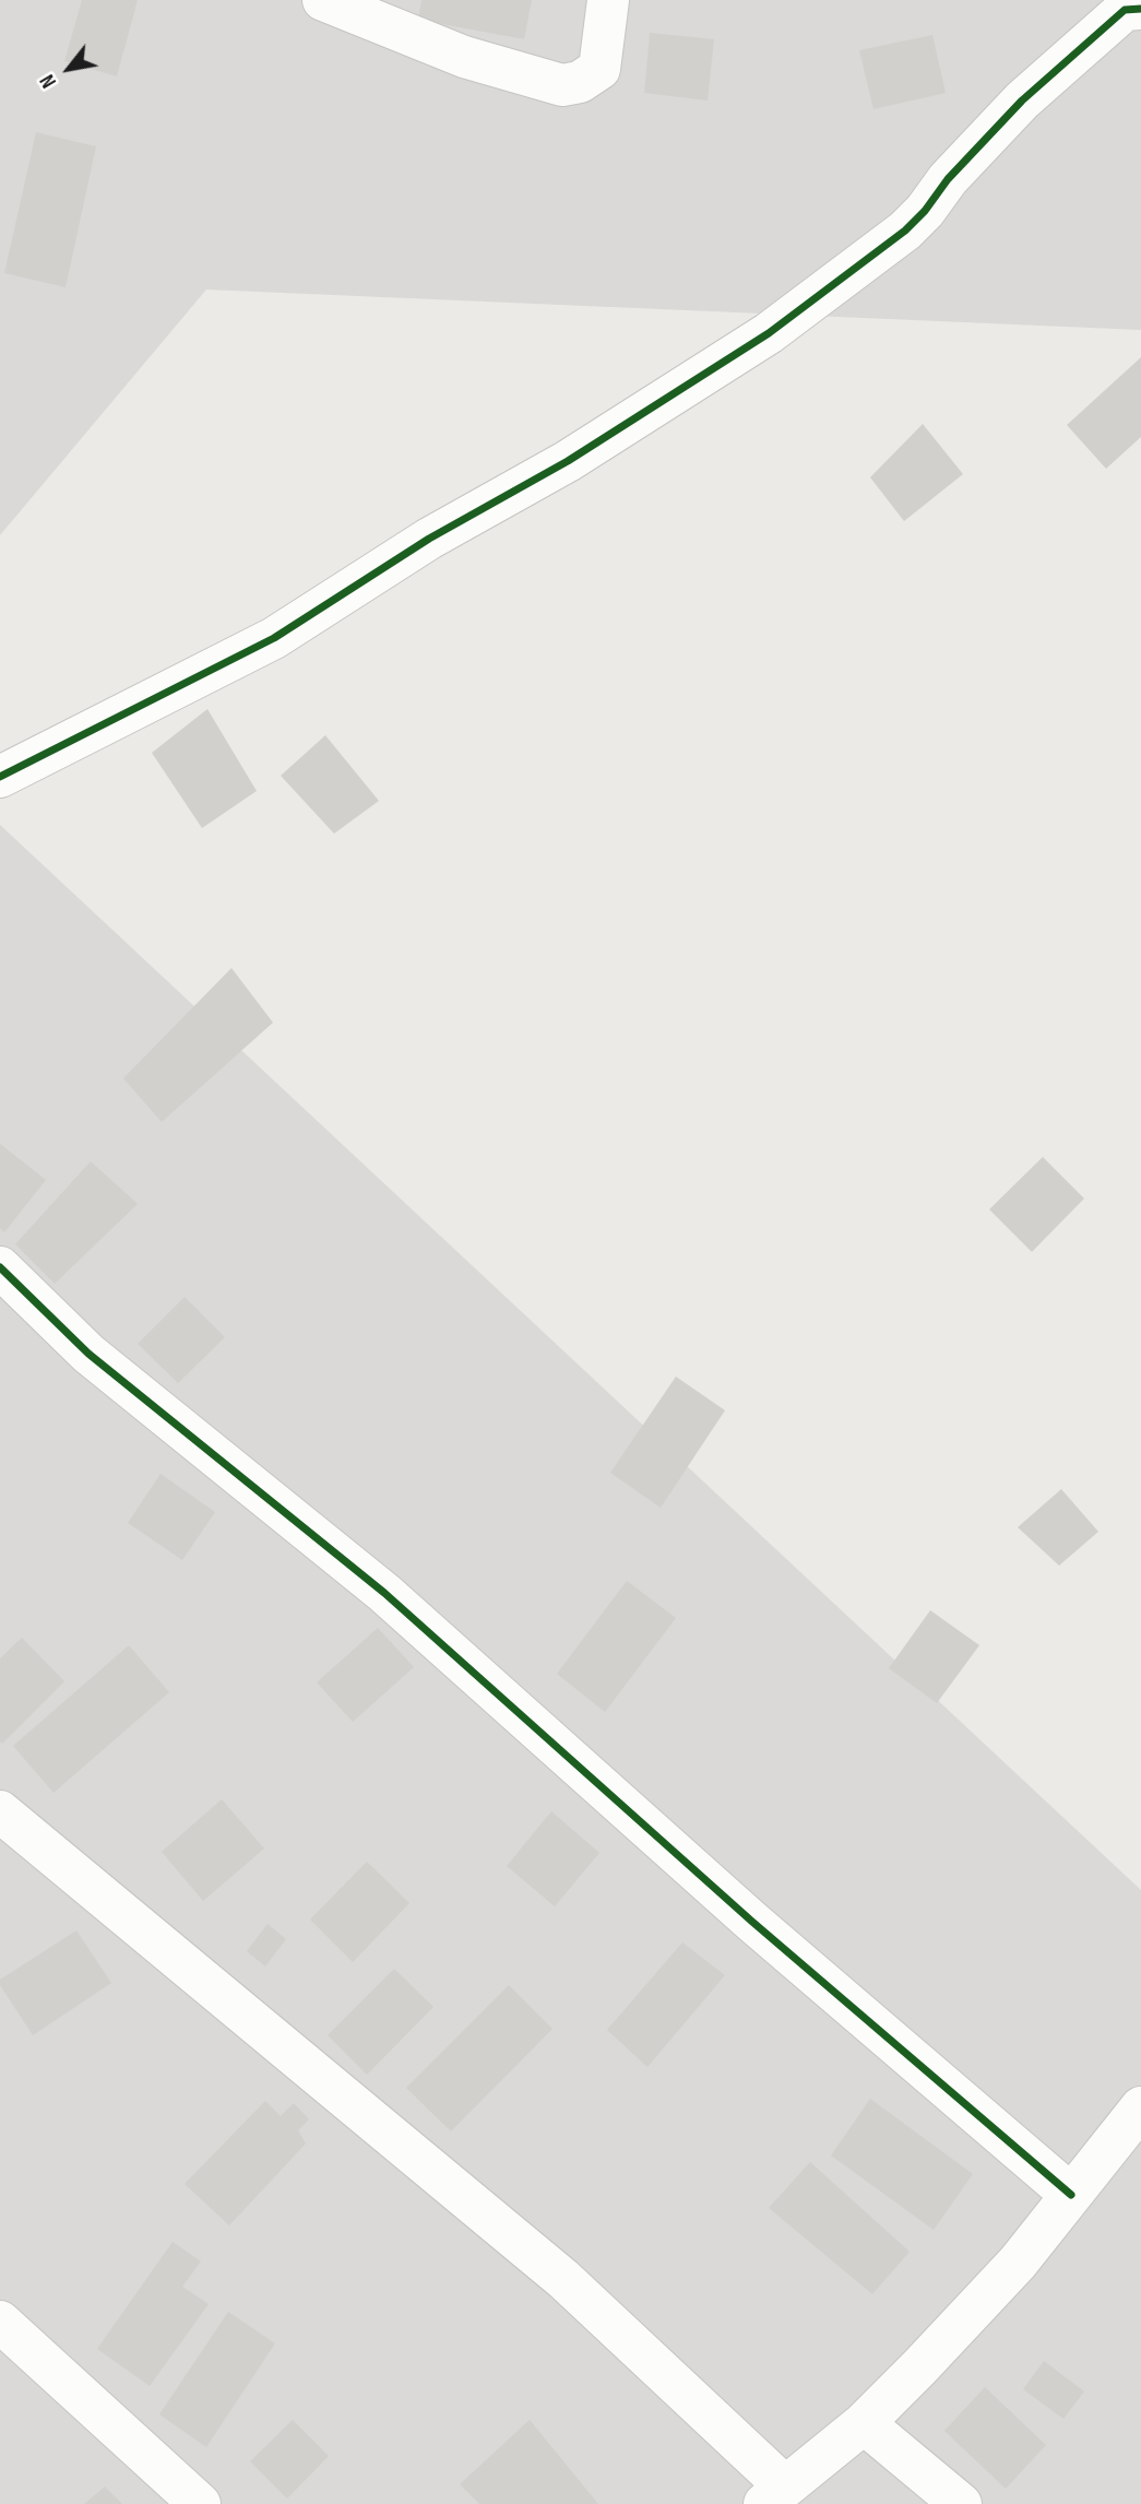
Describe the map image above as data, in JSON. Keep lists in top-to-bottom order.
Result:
{
  "north": "bottom left"
}
